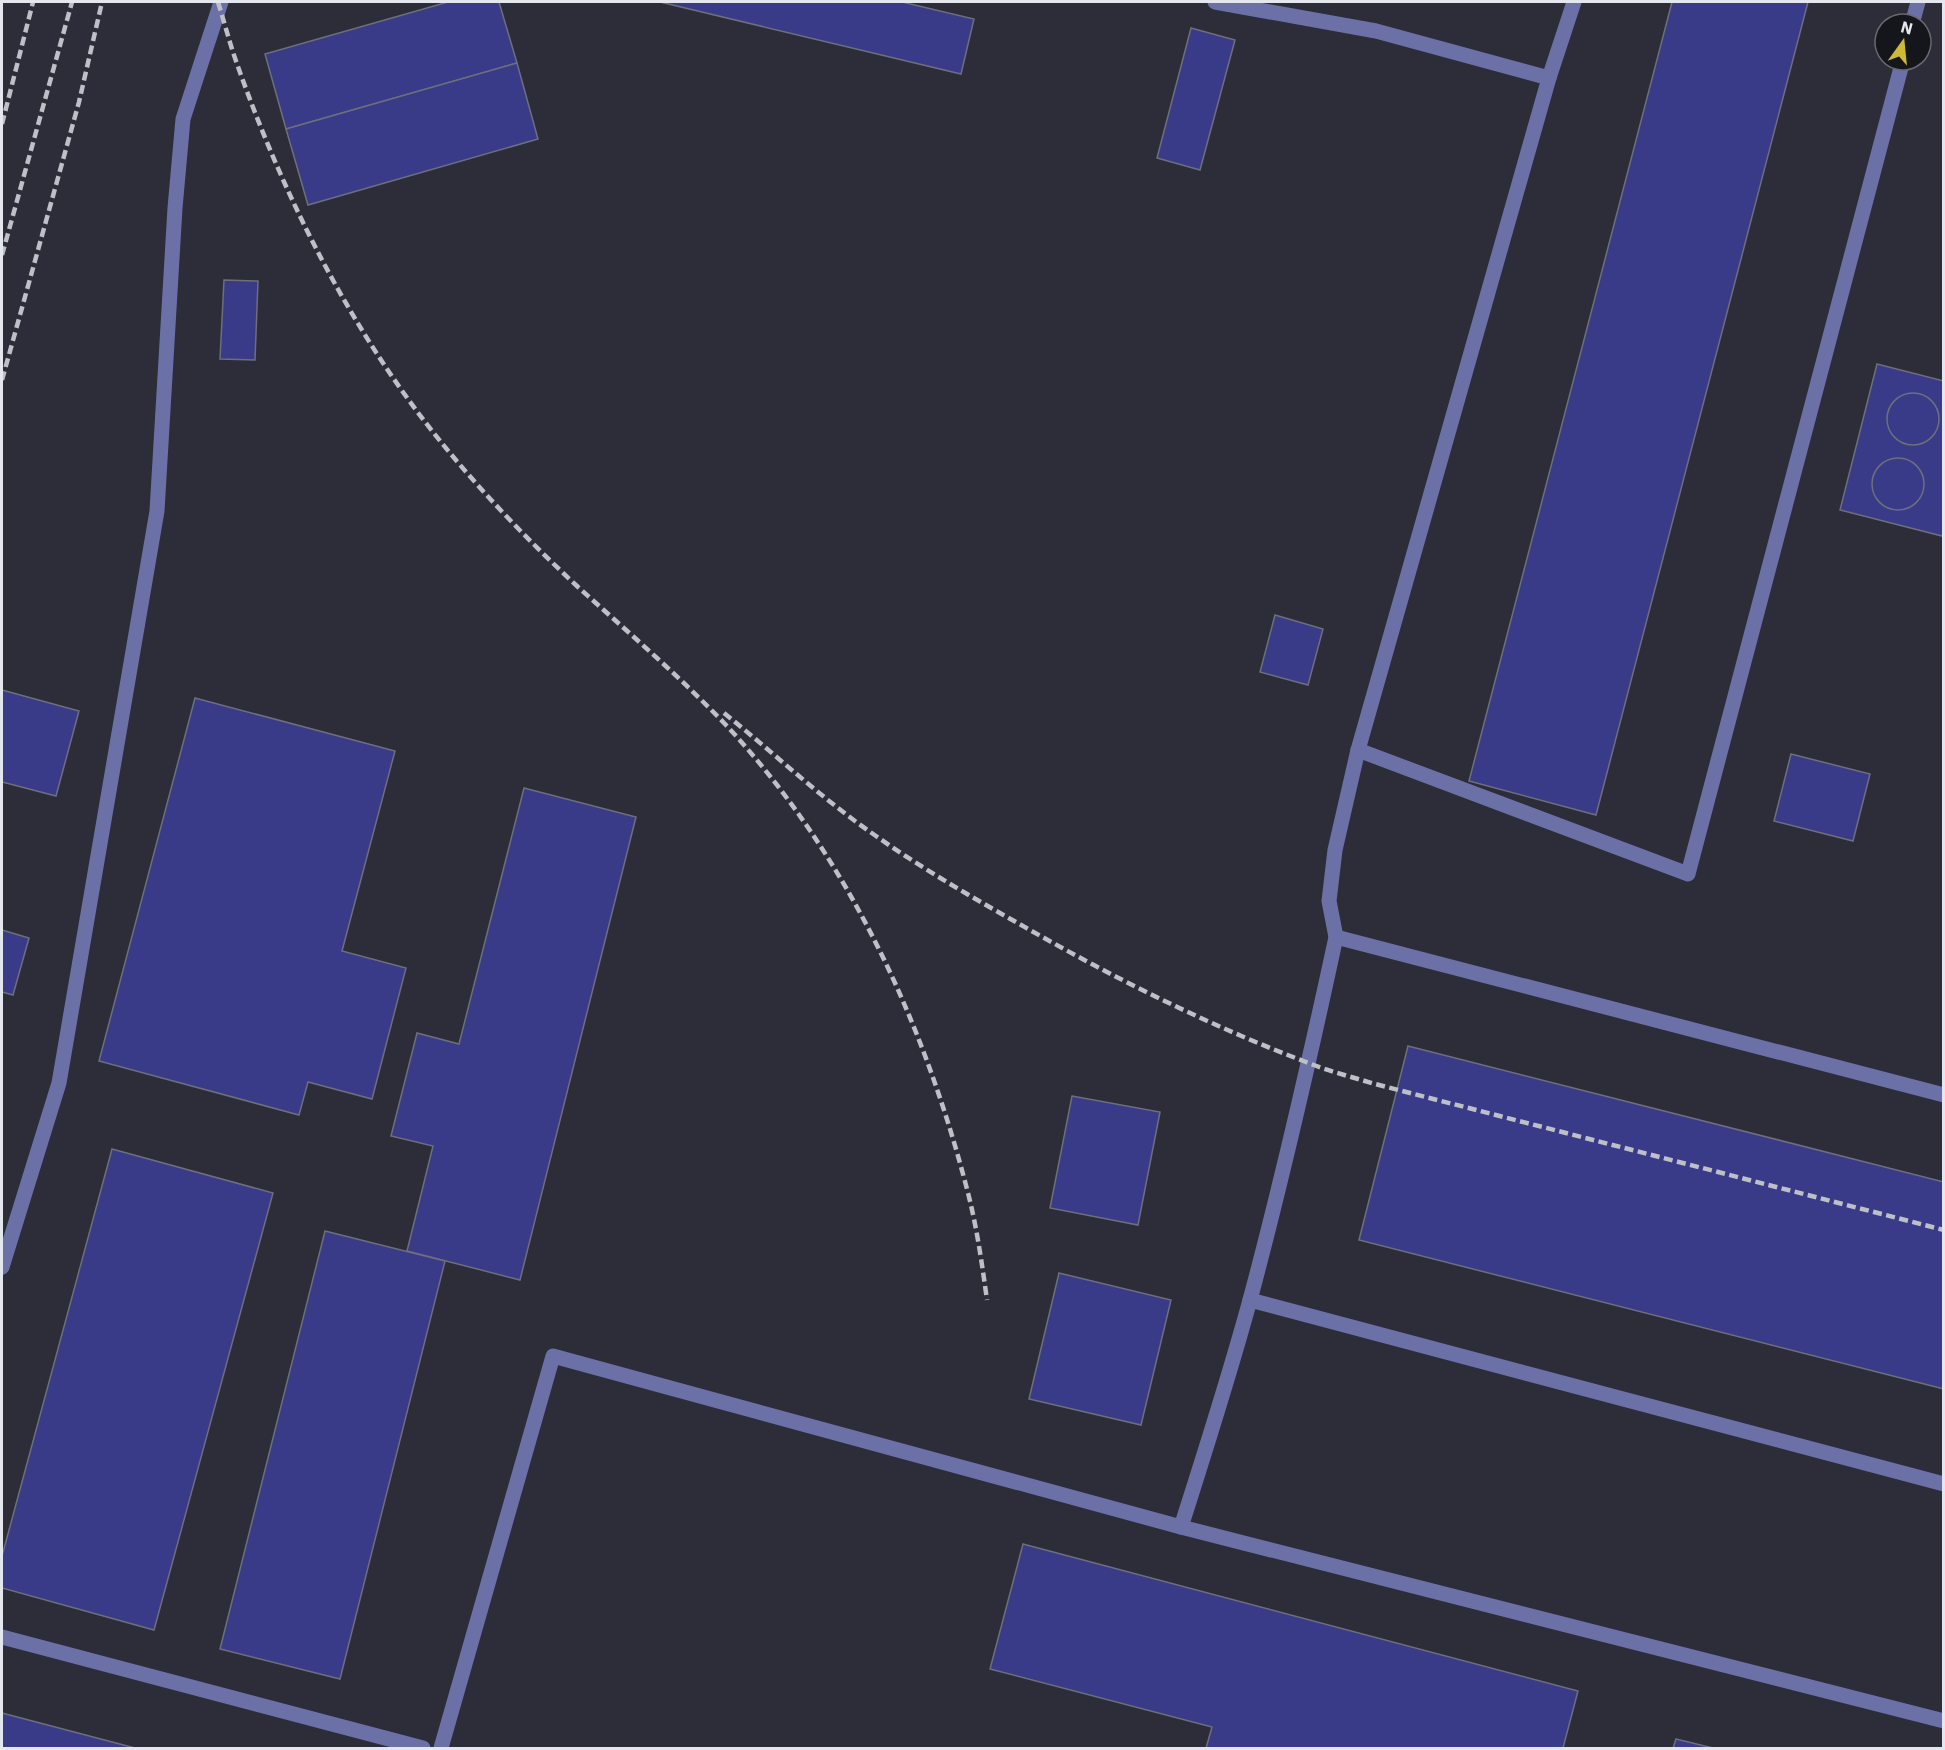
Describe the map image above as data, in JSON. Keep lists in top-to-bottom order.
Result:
{
  "north": "top"
}
